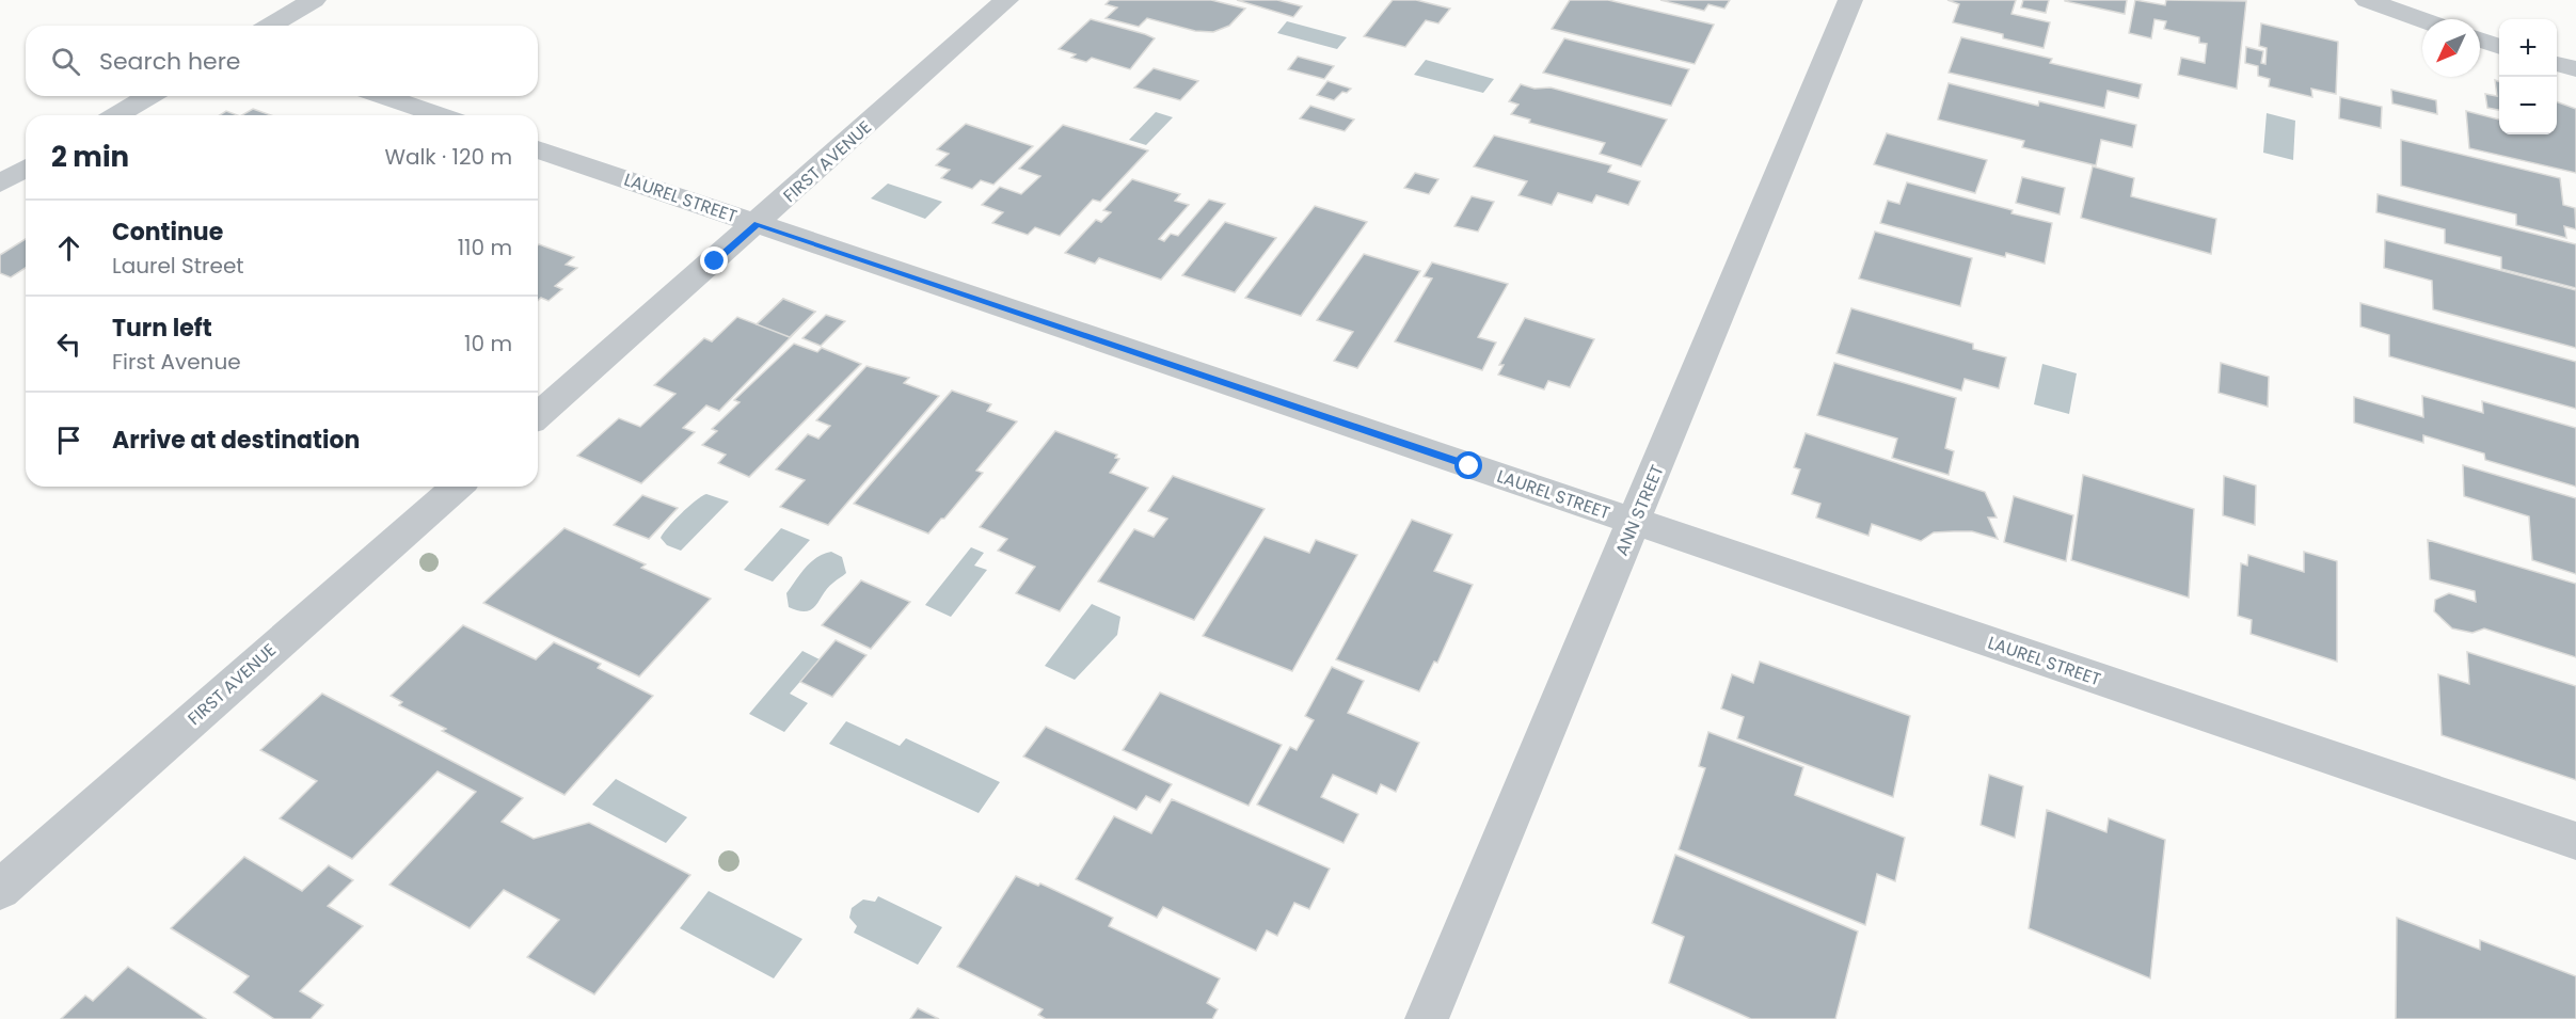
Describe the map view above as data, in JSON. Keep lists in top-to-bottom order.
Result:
{
  "streets": {
    "street": ["FIRST AVENUE", "LAUREL STREET", "ANN STREET"]
  },
  "crossings": [
    ["FIRST AVENUE", "LAUREL STREET"],
    ["LAUREL STREET", "ANN STREET"]
  ],
  "north": "bottom left",
  "page": {
    "map_buttons": ["+", "−"],
    "search": "Search here",
    "heading": ["2 min", "Walk · 120 m"],
    "list": [
      ["Continue", "Laurel Street", "110 m"],
      ["Turn left", "First Avenue", "10 m"],
      "Arrive at destination"
    ]
  }
}
